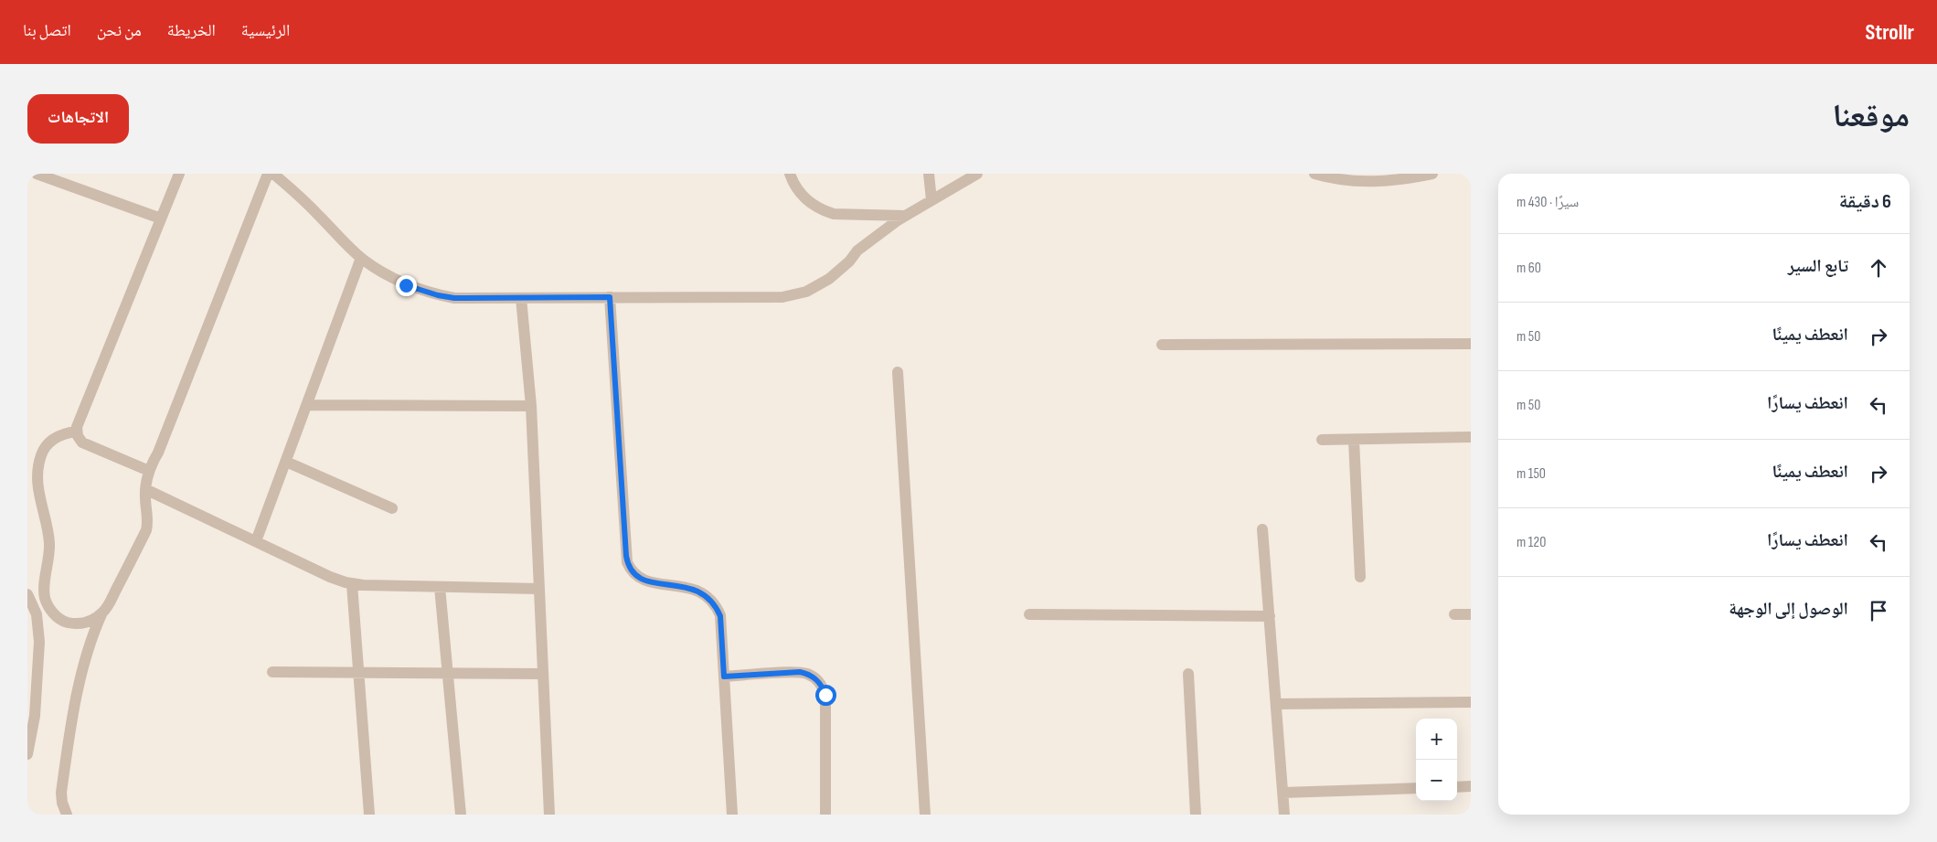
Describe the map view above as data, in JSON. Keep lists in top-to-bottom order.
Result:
{
  "page": {
    "header": "Strollr",
    "nav": [
      "الرئيسية",
      "الخريطة",
      "من نحن",
      "اتصل بنا"
    ],
    "title": "موقعنا",
    "buttons": "الاتجاهات",
    "heading": ["6 دقيقة", "سيرًا · 430 m"],
    "list": [
      ["تابع السير", "60 m"],
      ["انعطف يمينًا", "50 m"],
      ["انعطف يسارًا", "50 m"],
      ["انعطف يمينًا", "150 m"],
      ["انعطف يسارًا", "120 m"],
      "الوصول إلى الوجهة"
    ],
    "map_buttons": ["+", "−"]
  }
}
